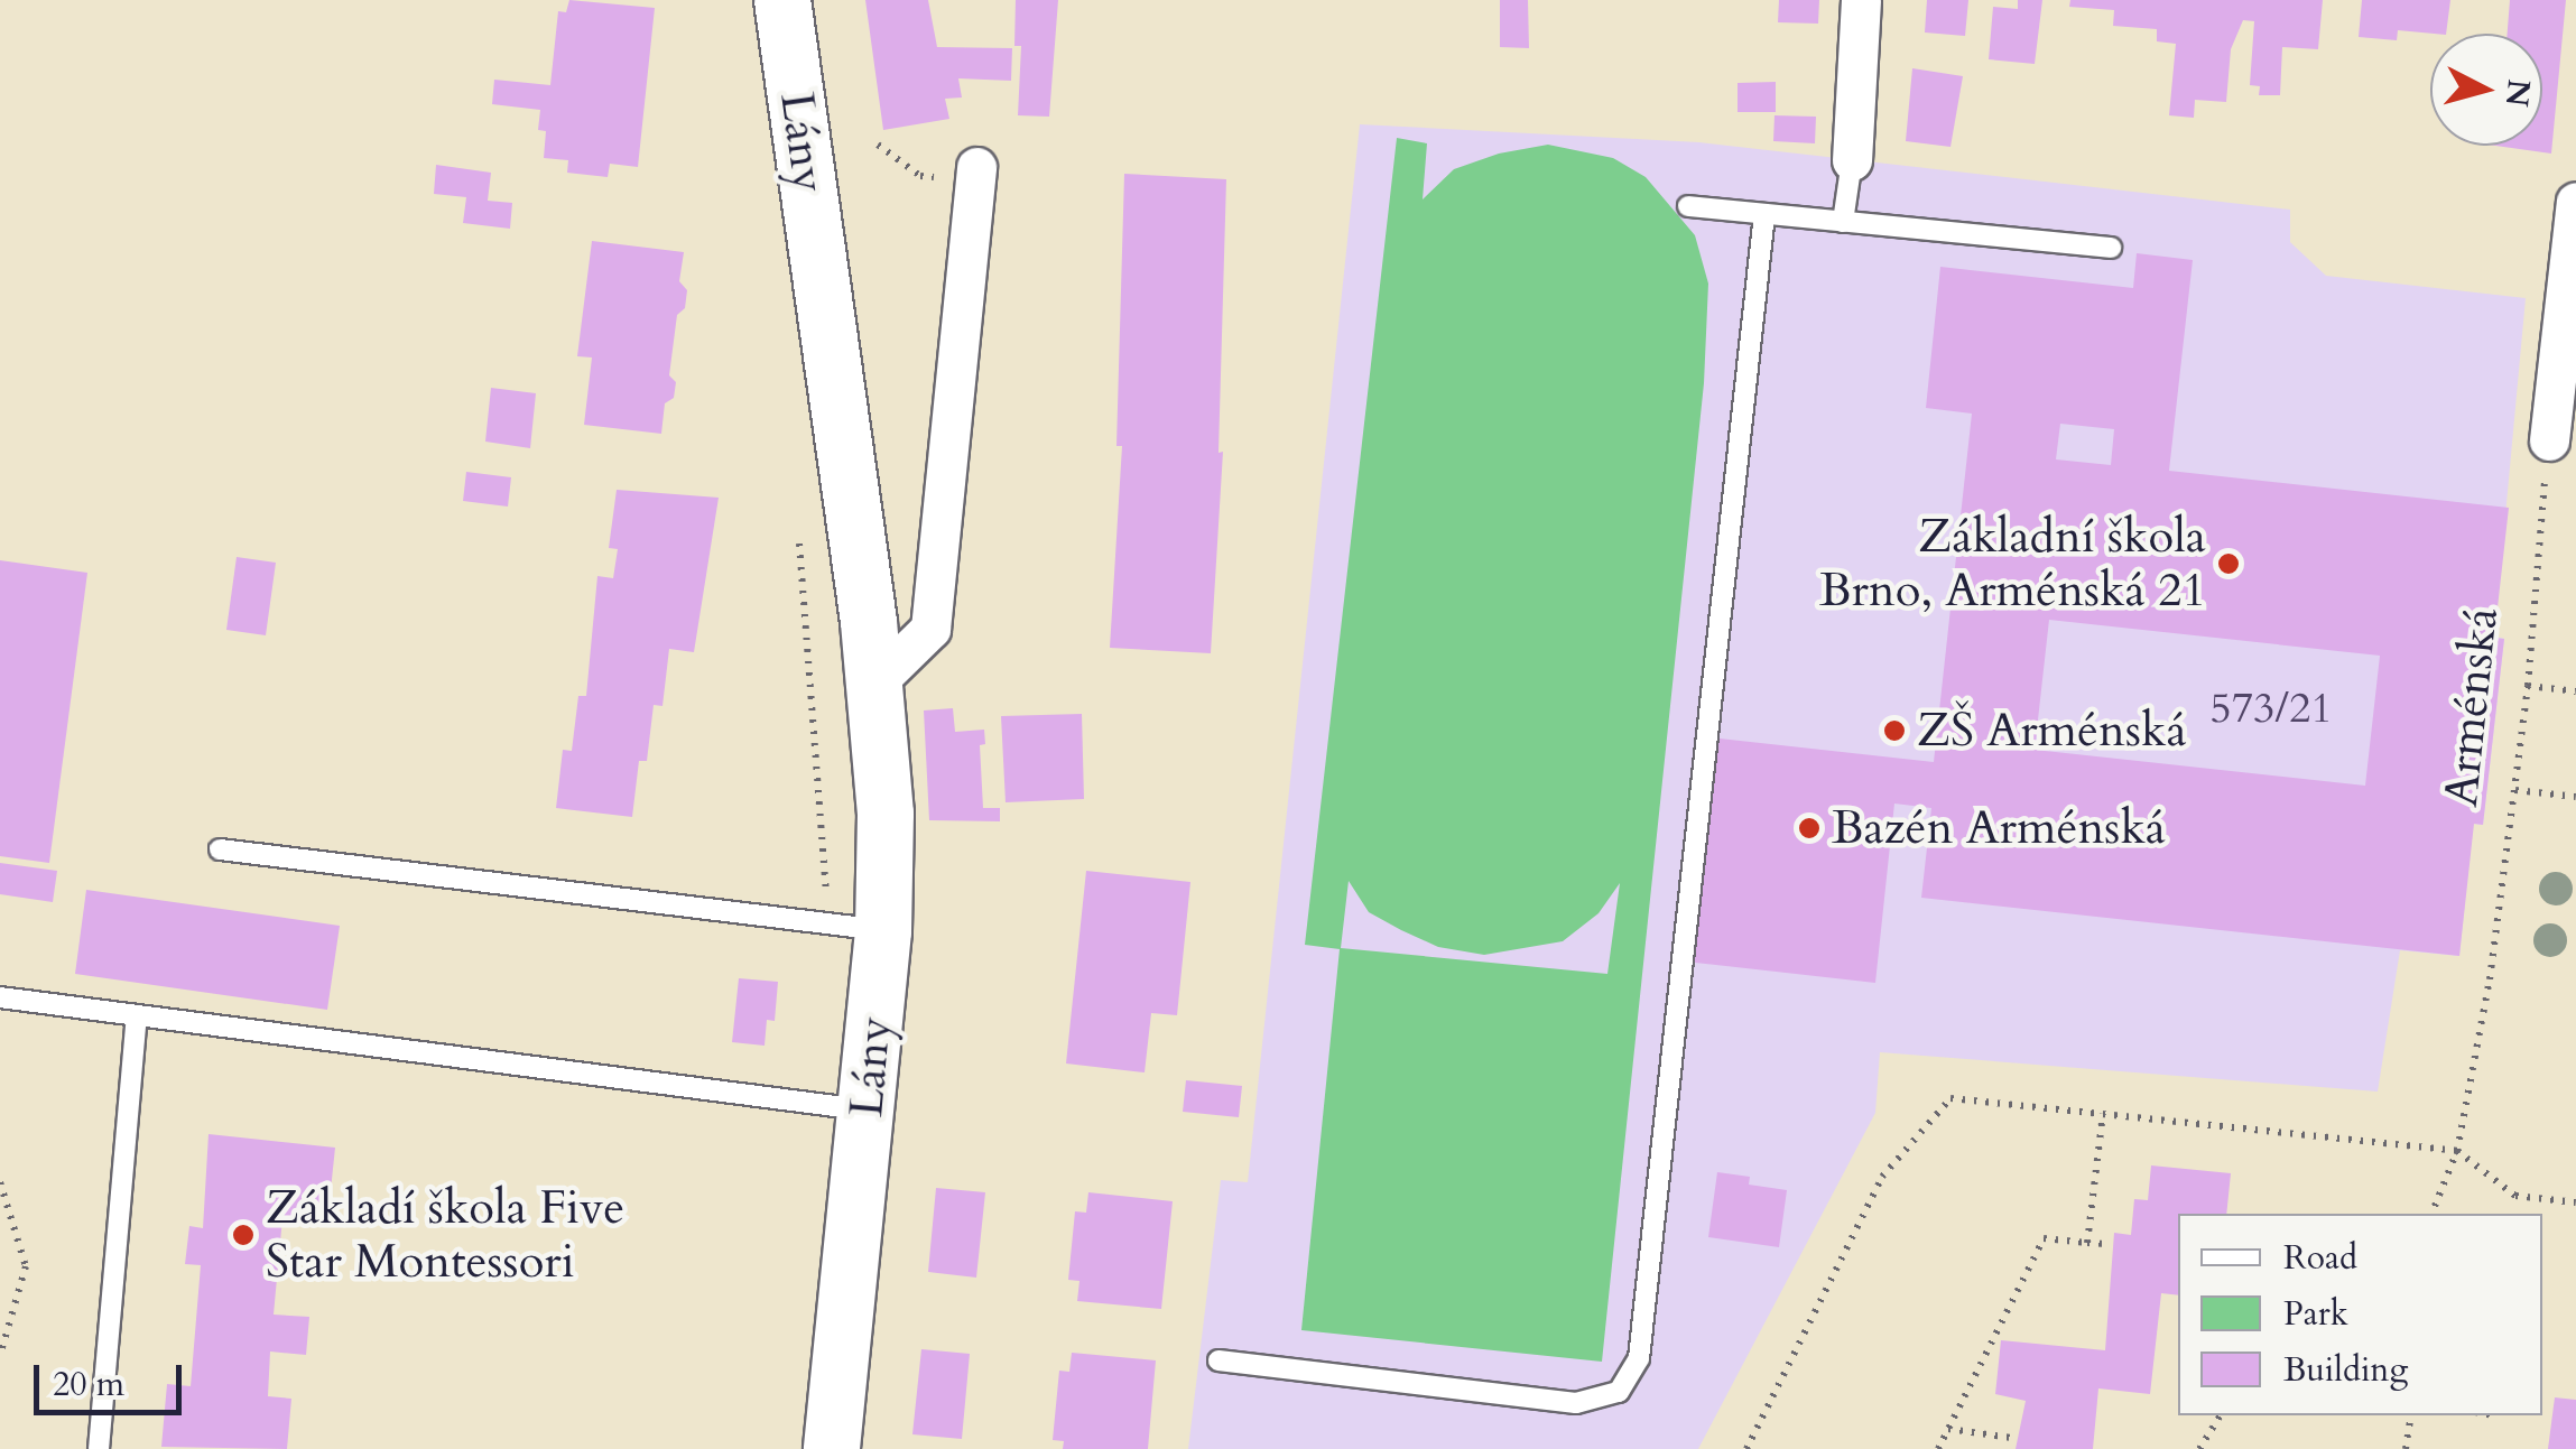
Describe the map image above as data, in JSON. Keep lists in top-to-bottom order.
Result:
{
  "streets": {
    "street": ["Lány"],
    "path": ["Arménská"]
  },
  "places": [
    "Základní škola Brno, Arménská 21",
    "ZŠ Arménská",
    "Bazén Arménská",
    "Základí škola Five Star Montessori"
  ],
  "house_numbers": ["573/21"],
  "legend": ["Road", "Park", "Building"],
  "scale_bar": "20 m",
  "north": "right"
}
